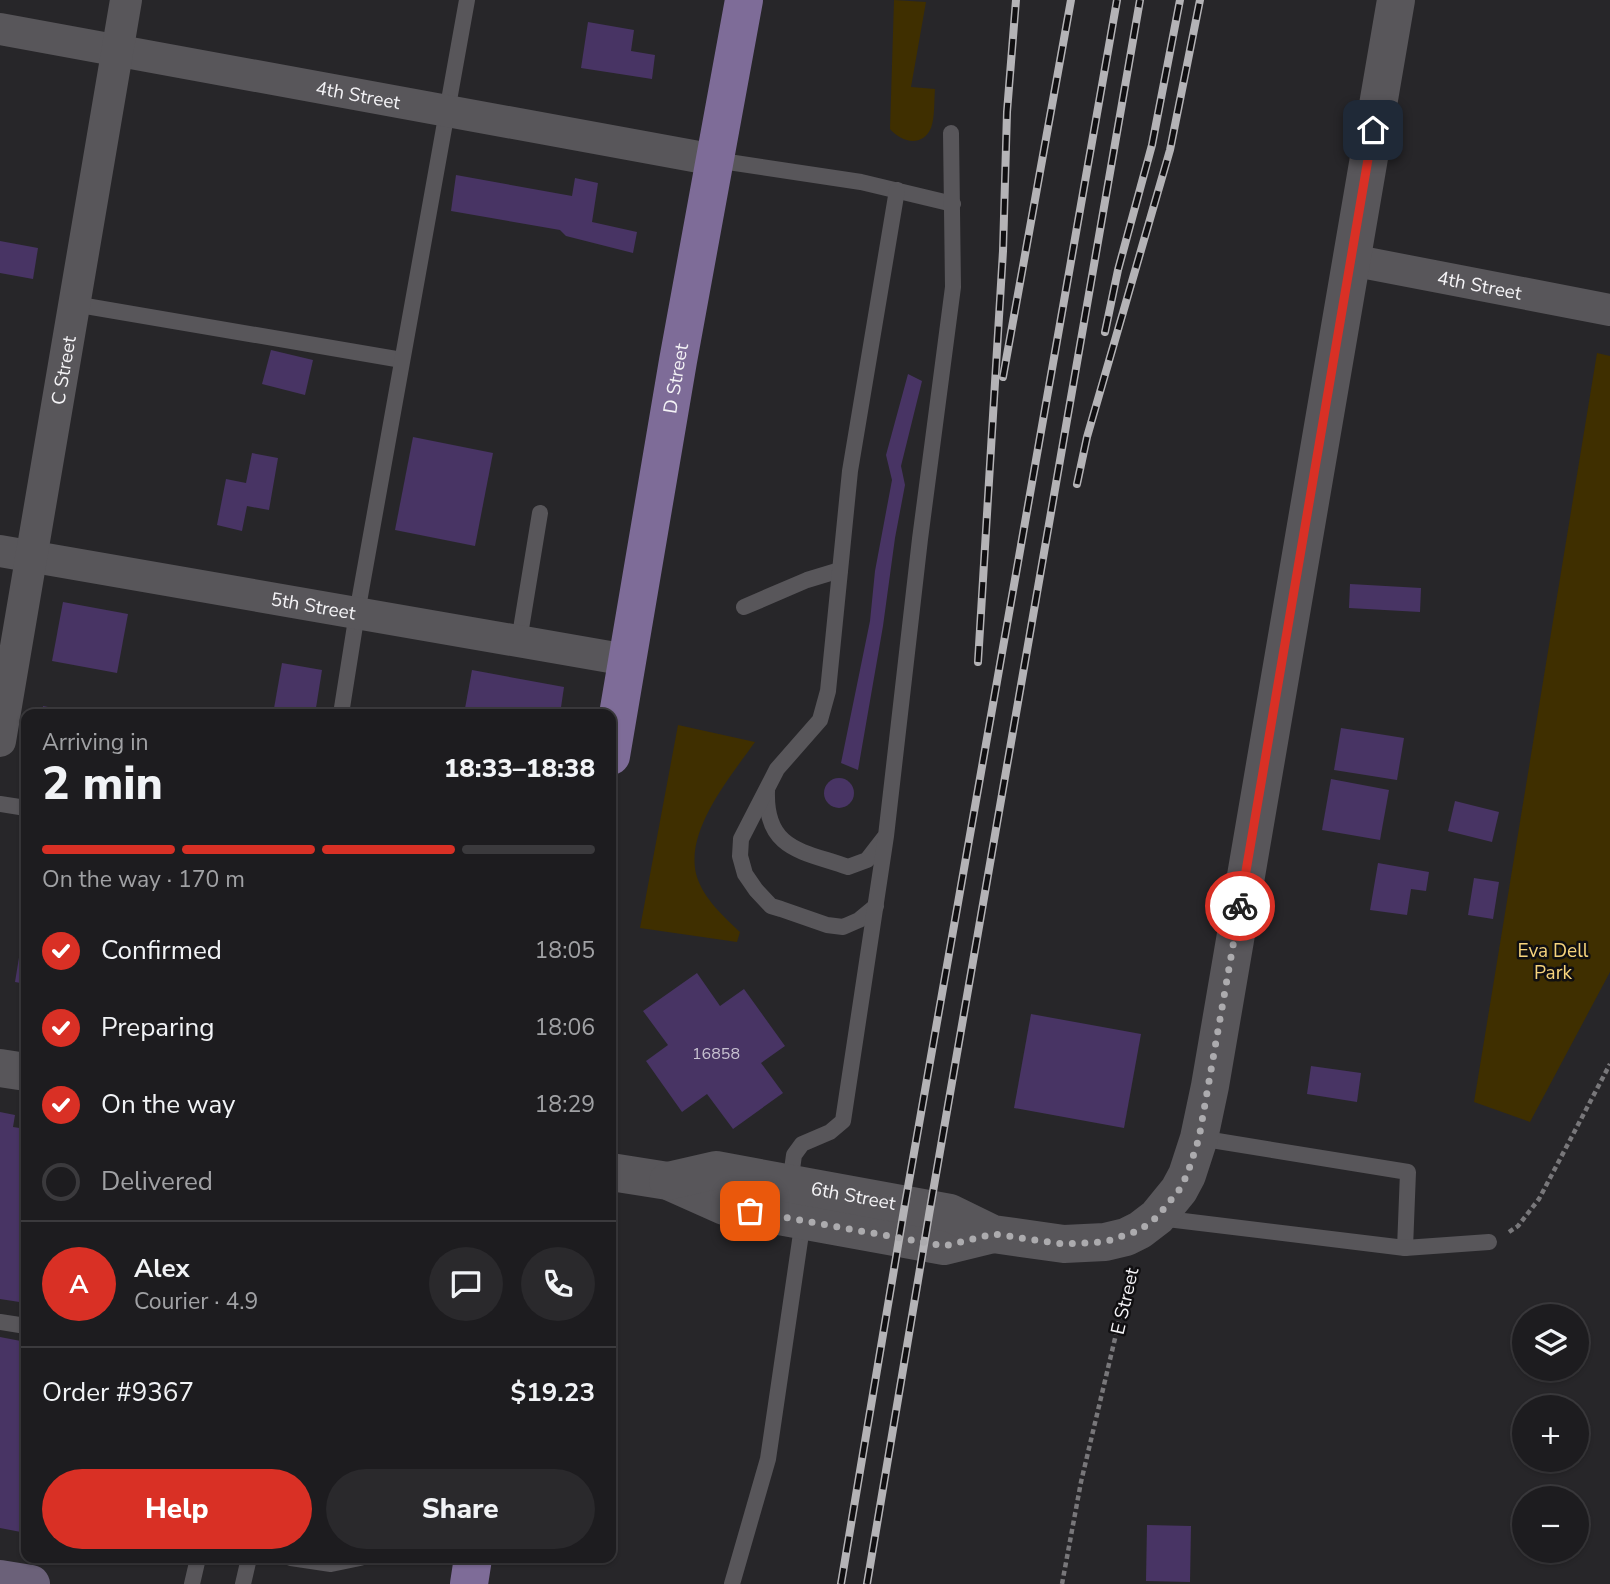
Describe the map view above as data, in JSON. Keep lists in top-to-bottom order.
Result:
{
  "streets": {
    "main road": ["D Street"],
    "street": [
      "4th Street",
      "C Street",
      "5th Street",
      "6th Street"
    ],
    "path": ["E Street"]
  },
  "crossings": [
    ["4th Street", "C Street"],
    ["4th Street", "D Street"],
    ["C Street", "5th Street"],
    ["D Street", "5th Street"],
    ["6th Street", "E Street"]
  ],
  "parks": ["Eva Dell Park"],
  "house_numbers": ["16858"],
  "page": {
    "heading": ["2 min", "Arriving in", "18:33–18:38"],
    "panel": [
      "Alex",
      "Courier · 4.9",
      "Order #9367",
      "$19.23"
    ],
    "bar": "On the way · 170 m",
    "list": [
      ["Confirmed", "18:05"],
      ["Preparing", "18:06"],
      ["On the way", "18:29"],
      "Delivered"
    ],
    "round": "A",
    "map_buttons": ["+", "−"],
    "buttons": ["Help", "Share"]
  }
}
